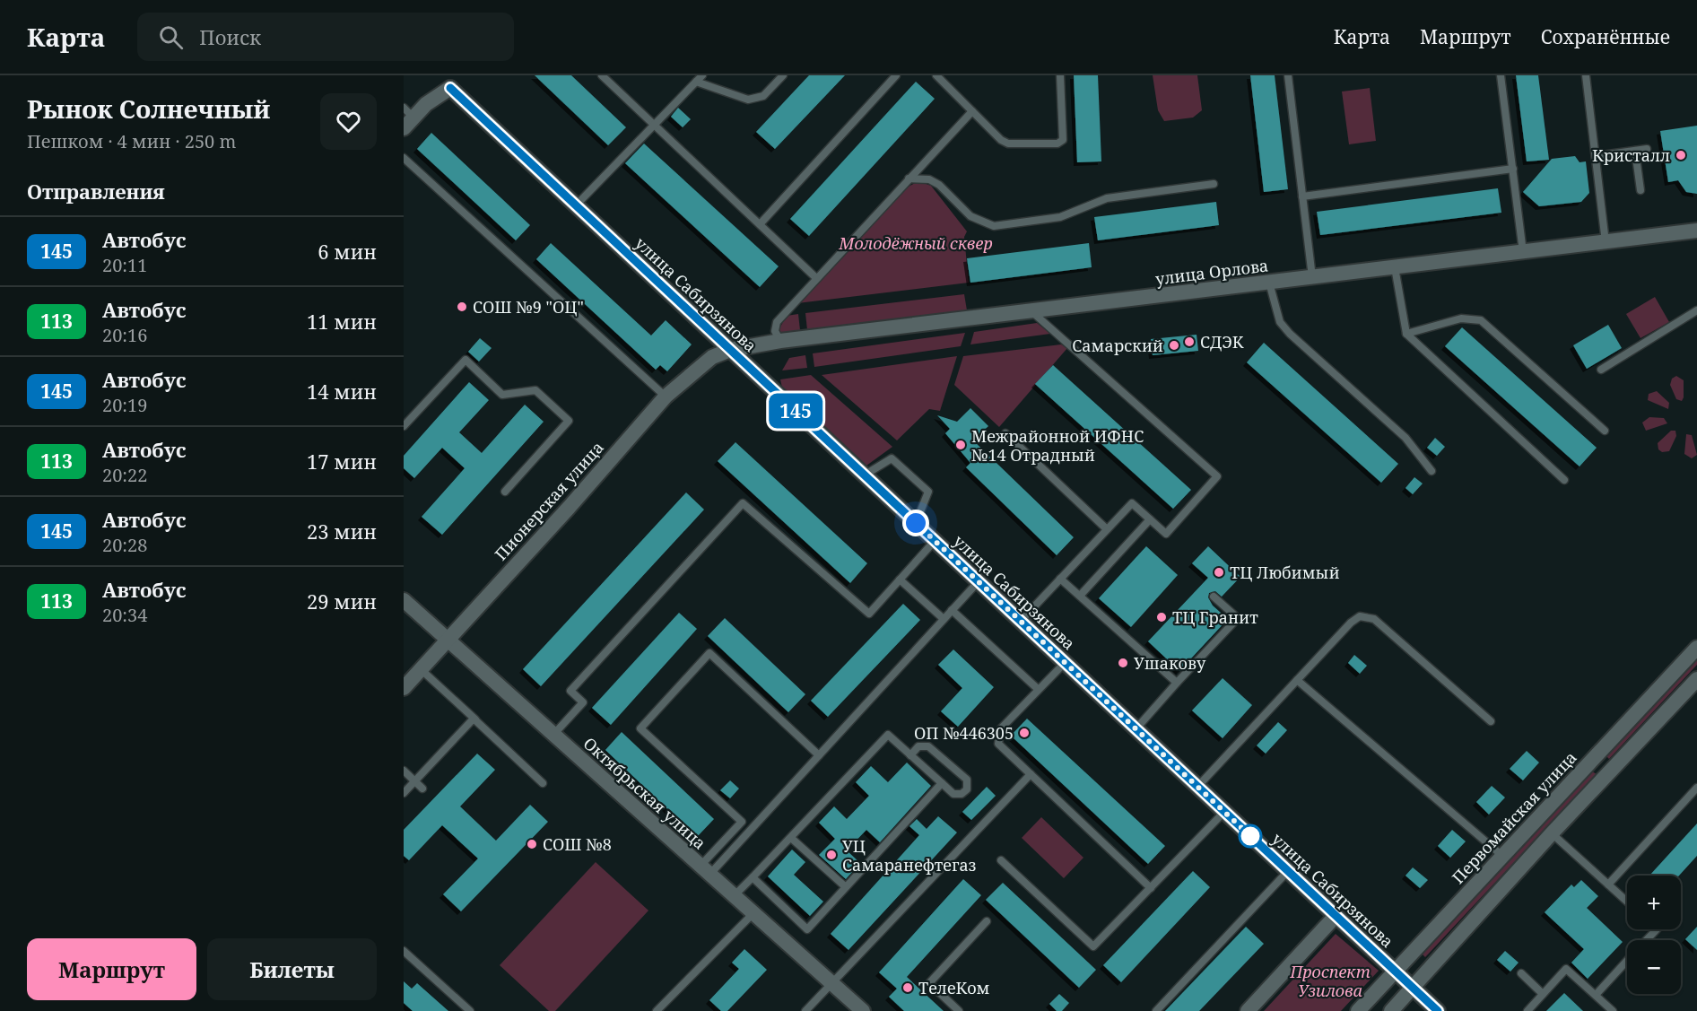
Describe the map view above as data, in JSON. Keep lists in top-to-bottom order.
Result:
{
  "streets": {
    "street": [
      "улица Орлова",
      "улица Сабирзянова",
      "Пионерская улица",
      "Октябрьская улица",
      "Первомайская улица"
    ]
  },
  "crossings": [
    ["улица Орлова", "улица Сабирзянова"],
    ["улица Орлова", "Пионерская улица"],
    ["улица Сабирзянова", "Пионерская улица"],
    ["улица Сабирзянова", "Первомайская улица"],
    ["Пионерская улица", "Октябрьская улица"]
  ],
  "parks": ["Молодёжный сквер", "Проспект Узилова"],
  "places": [
    "Кристалл",
    "СОШ №9 \"ОЦ\"",
    "СДЭК",
    "Самарский",
    "Межрайонной ИФНС №14 Отрадный",
    "ТЦ Любимый",
    "ТЦ Гранит",
    "Ушакову",
    "ОП №446305",
    "СОШ №8",
    "УЦ Самаранефтегаз",
    "ТелеКом"
  ],
  "lines": ["bus line 145"],
  "page": {
    "header": "Карта",
    "search": "Поиск",
    "nav": ["Карта", "Маршрут", "Сохранённые"],
    "heading": [
      ["Рынок Солнечный", "Пешком · 4 мин · 250 m"],
      "Отправления"
    ],
    "on_map": "145",
    "list": [
      {
        "mark": "145",
        "name": "Автобус",
        "note": "20:11",
        "value": "6 мин"
      },
      {
        "mark": "113",
        "name": "Автобус",
        "note": "20:16",
        "value": "11 мин"
      },
      {
        "mark": "145",
        "name": "Автобус",
        "note": "20:19",
        "value": "14 мин"
      },
      {
        "mark": "113",
        "name": "Автобус",
        "note": "20:22",
        "value": "17 мин"
      },
      {
        "mark": "145",
        "name": "Автобус",
        "note": "20:28",
        "value": "23 мин"
      },
      {
        "mark": "113",
        "name": "Автобус",
        "note": "20:34",
        "value": "29 мин"
      }
    ],
    "map_buttons": ["+", "−"],
    "buttons": ["Маршрут", "Билеты"]
  }
}
